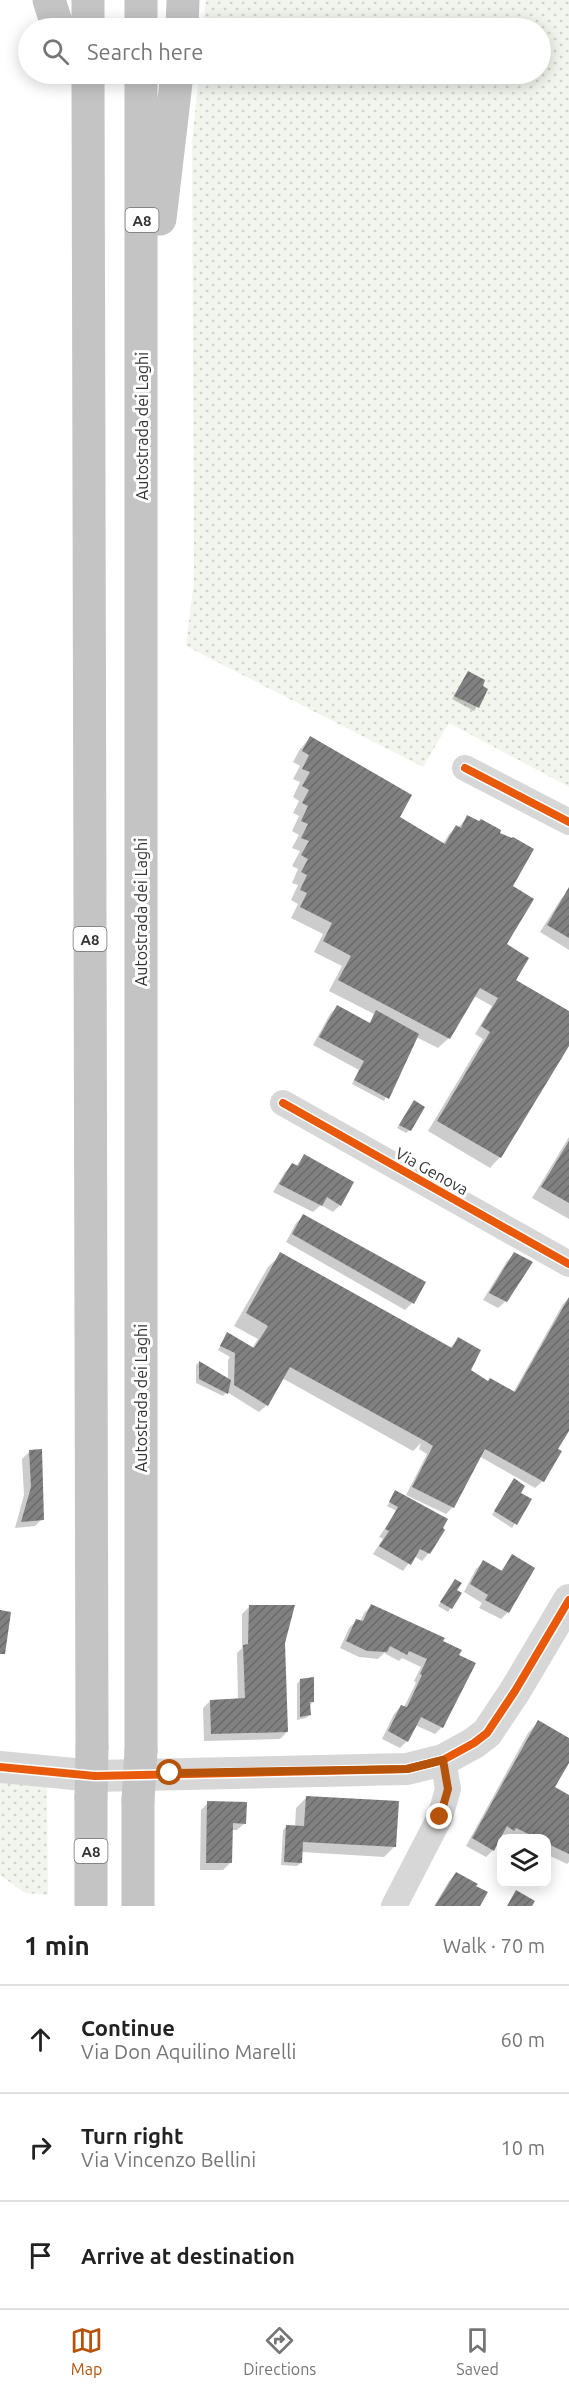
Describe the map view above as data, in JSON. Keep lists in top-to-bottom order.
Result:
{
  "streets": {
    "highway": ["A8", "Autostrada dei Laghi"],
    "street": ["Via Genova"]
  },
  "page": {
    "search": "Search here",
    "heading": ["1 min", "Walk · 70 m"],
    "list": [
      ["Continue", "Via Don Aquilino Marelli", "60 m"],
      ["Turn right", "Via Vincenzo Bellini", "10 m"],
      "Arrive at destination"
    ],
    "nav": ["Map", "Directions", "Saved"]
  }
}
